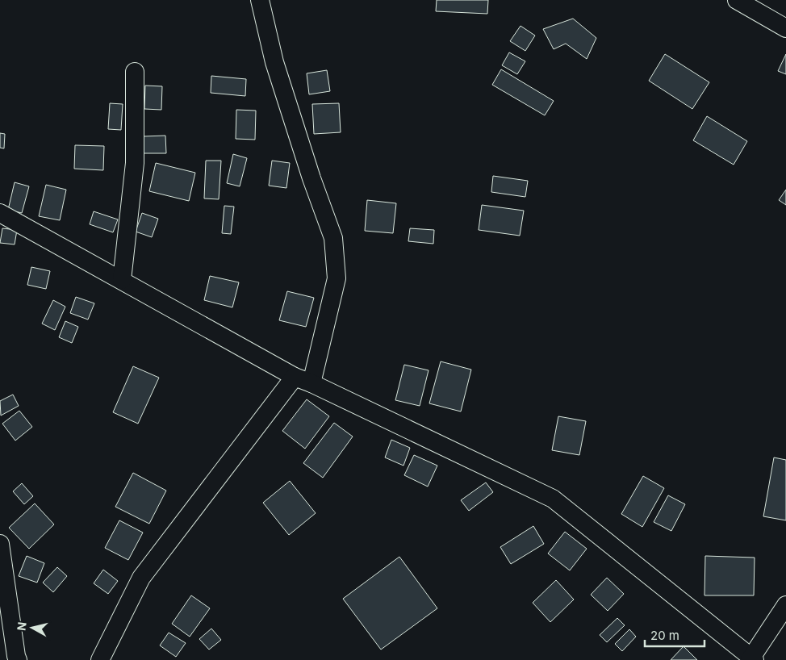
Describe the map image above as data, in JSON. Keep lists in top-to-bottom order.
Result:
{
  "scale_bar": "20 m",
  "north": "left"
}
